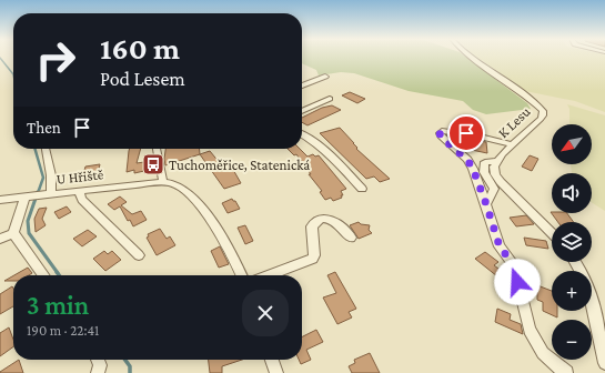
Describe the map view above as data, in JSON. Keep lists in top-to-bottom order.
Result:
{
  "streets": {
    "street": ["K Lesu", "U Hřiště"]
  },
  "places": {
    "bus stop": ["Tuchoměřice, Statenická"]
  },
  "north": "bottom left",
  "page": {
    "turn": ["160 m", "Pod Lesem"],
    "then": "Then",
    "map_buttons": ["+", "−"],
    "heading": ["3 min", "190 m · 22:41"]
  }
}
